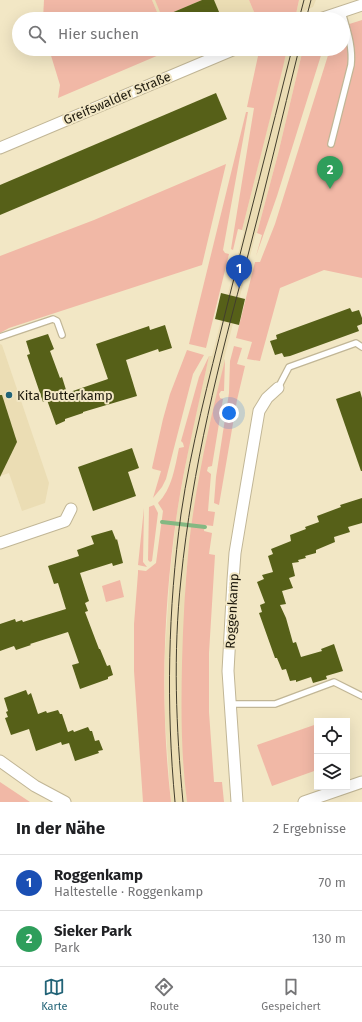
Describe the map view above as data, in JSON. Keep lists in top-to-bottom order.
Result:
{
  "streets": {
    "street": ["Greifswalder Straße", "Roggenkamp"]
  },
  "places": ["Kita Butterkamp"],
  "page": {
    "search": "Hier suchen",
    "pins": ["2", "1"],
    "heading": ["In der Nähe", "2 Ergebnisse"],
    "list": [
      {
        "mark": "1",
        "name": "Roggenkamp",
        "note": "Haltestelle · Roggenkamp",
        "value": "70 m"
      },
      {
        "mark": "2",
        "name": "Sieker Park",
        "note": "Park",
        "value": "130 m"
      }
    ],
    "nav": ["Karte", "Route", "Gespeichert"]
  }
}
